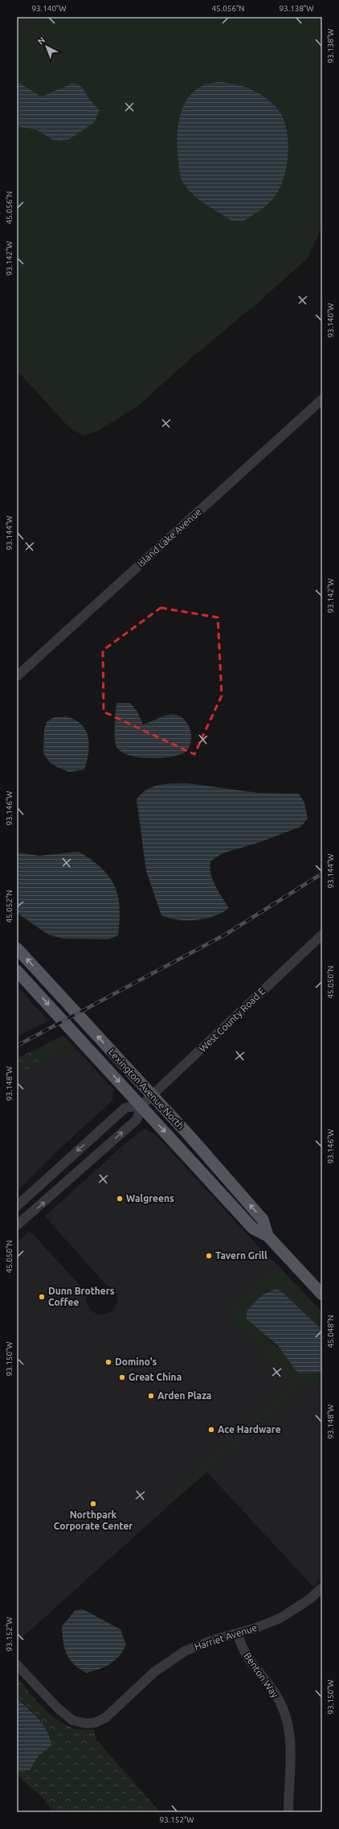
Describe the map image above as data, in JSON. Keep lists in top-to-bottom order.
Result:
{
  "streets": {
    "main road": ["Lexington Avenue North"],
    "street": [
      "Island Lake Avenue",
      "West County Road E",
      "Harriet Avenue",
      "Benton Way"
    ]
  },
  "crossings": [
    ["West County Road E", "Lexington Avenue North"],
    ["Harriet Avenue", "Benton Way"]
  ],
  "places": [
    "Walgreens",
    "Tavern Grill",
    "Dunn Brothers Coffee",
    "Domino's",
    "Great China",
    "Arden Plaza",
    "Ace Hardware",
    "Northpark Corporate Center"
  ],
  "north": "top left",
  "coordinates": [
    "93.140°W",
    "45.056°N",
    "93.138°W",
    "93.142°W",
    "93.144°W",
    "93.146°W",
    "45.052°N",
    "45.050°N",
    "93.148°W",
    "45.048°N",
    "93.150°W",
    "93.152°W"
  ]
}
